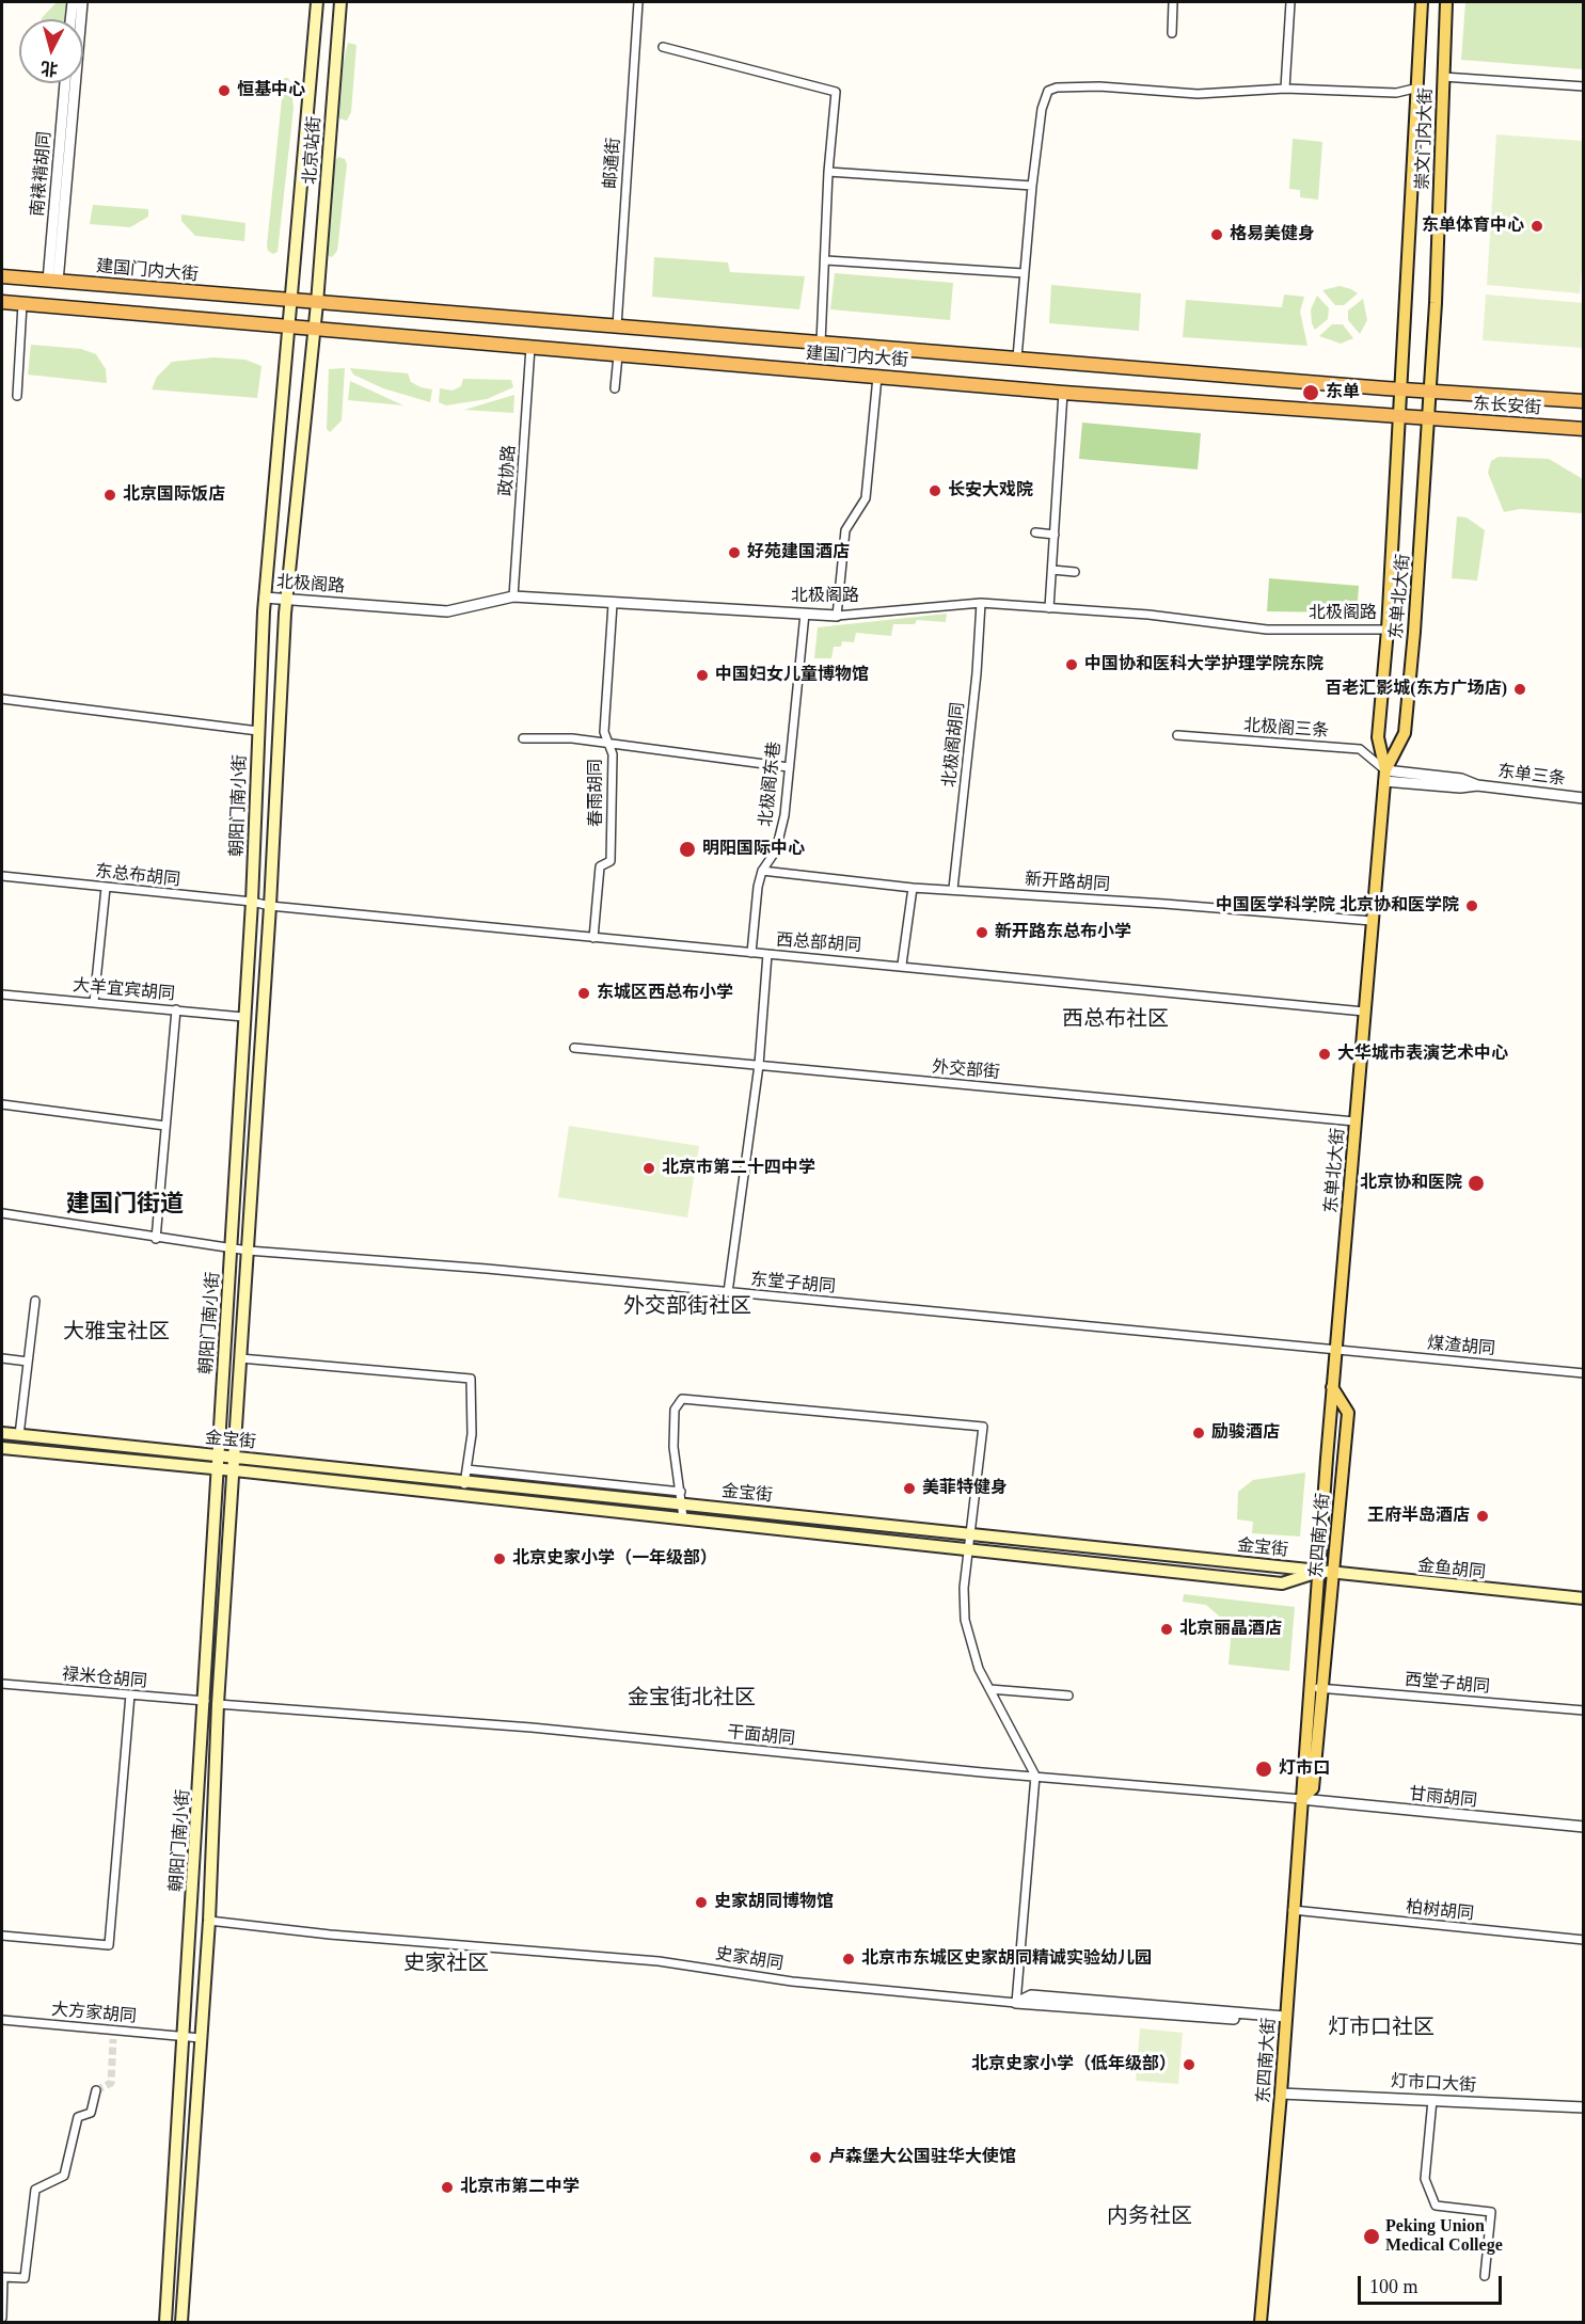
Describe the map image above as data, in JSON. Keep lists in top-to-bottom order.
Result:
{
  "streets": {
    "highway": ["建国门内大街", "东长安街"],
    "main road": [
      "崇文门内大街",
      "北京站街",
      "东单北大街",
      "朝阳门南小街",
      "金宝街",
      "东四南大街",
      "金鱼胡同"
    ],
    "street": [
      "邮通街",
      "南裱褙胡同",
      "政协路",
      "北极阁路",
      "北极阁三条",
      "北极阁胡同",
      "东单三条",
      "北极阁东巷",
      "春雨胡同",
      "东总布胡同",
      "新开路胡同",
      "西总部胡同",
      "大羊宜宾胡同",
      "外交部街",
      "东堂子胡同",
      "煤渣胡同",
      "禄米仓胡同",
      "西堂子胡同",
      "干面胡同",
      "甘雨胡同",
      "柏树胡同",
      "史家胡同",
      "大方家胡同",
      "灯市口大街"
    ]
  },
  "crossings": [
    ["崇文门内大街", "建国门内大街"],
    ["崇文门内大街", "东长安街"],
    ["崇文门内大街", "东单北大街"],
    ["北京站街", "建国门内大街"],
    ["北京站街", "朝阳门南小街"],
    ["邮通街", "建国门内大街"],
    ["南裱褙胡同", "建国门内大街"],
    ["建国门内大街", "东长安街"],
    ["建国门内大街", "政协路"],
    ["建国门内大街", "东单北大街"],
    ["建国门内大街", "朝阳门南小街"],
    ["东长安街", "东单北大街"],
    ["政协路", "北极阁路"],
    ["北极阁路", "东单北大街"],
    ["北极阁路", "北极阁胡同"],
    ["北极阁路", "北极阁东巷"],
    ["北极阁路", "春雨胡同"],
    ["北极阁路", "朝阳门南小街"],
    ["东单北大街", "北极阁三条"],
    ["东单北大街", "东单三条"],
    ["东单北大街", "新开路胡同"],
    ["东单北大街", "西总部胡同"],
    ["东单北大街", "外交部街"],
    ["东单北大街", "东堂子胡同"],
    ["东单北大街", "煤渣胡同"],
    ["东单北大街", "金宝街"],
    ["东单北大街", "东四南大街"],
    ["东单北大街", "金鱼胡同"],
    ["北极阁三条", "东单三条"],
    ["北极阁胡同", "新开路胡同"],
    ["北极阁东巷", "新开路胡同"],
    ["北极阁东巷", "西总部胡同"],
    ["春雨胡同", "西总部胡同"],
    ["朝阳门南小街", "东总布胡同"],
    ["朝阳门南小街", "西总部胡同"],
    ["朝阳门南小街", "大羊宜宾胡同"],
    ["朝阳门南小街", "东堂子胡同"],
    ["朝阳门南小街", "金宝街"],
    ["朝阳门南小街", "禄米仓胡同"],
    ["朝阳门南小街", "干面胡同"],
    ["朝阳门南小街", "史家胡同"],
    ["朝阳门南小街", "大方家胡同"],
    ["东总布胡同", "西总部胡同"],
    ["东堂子胡同", "煤渣胡同"],
    ["金宝街", "东四南大街"],
    ["金宝街", "金鱼胡同"],
    ["东四南大街", "金鱼胡同"],
    ["东四南大街", "西堂子胡同"],
    ["东四南大街", "干面胡同"],
    ["东四南大街", "甘雨胡同"],
    ["东四南大街", "柏树胡同"],
    ["东四南大街", "灯市口大街"],
    ["干面胡同", "甘雨胡同"]
  ],
  "districts": [
    "西总布社区",
    "建国门街道",
    "外交部街社区",
    "大雅宝社区",
    "金宝街北社区",
    "史家社区",
    "灯市口社区",
    "内务社区"
  ],
  "places": [
    "恒基中心",
    "东单体育中心",
    "格易美健身",
    "东单",
    "长安大戏院",
    "北京国际饭店",
    "好苑建国酒店",
    "中国协和医科大学护理学院东院",
    "中国妇女儿童博物馆",
    "百老汇影城(东方广场店)",
    "明阳国际中心",
    "中国医学科学院 北京协和医学院",
    "新开路东总布小学",
    "东城区西总布小学",
    "大华城市表演艺术中心",
    "北京市第二十四中学",
    "北京协和医院",
    "励骏酒店",
    "美菲特健身",
    "王府半岛酒店",
    "北京史家小学（一年级部）",
    "北京丽晶酒店",
    "灯市口",
    "史家胡同博物馆",
    "北京市东城区史家胡同精诚实验幼儿园",
    "北京史家小学（低年级部）",
    "卢森堡大公国驻华大使馆",
    "北京市第二中学",
    "Peking Union Medical College"
  ],
  "scale_bar": "100 m",
  "north": "bottom"
}
